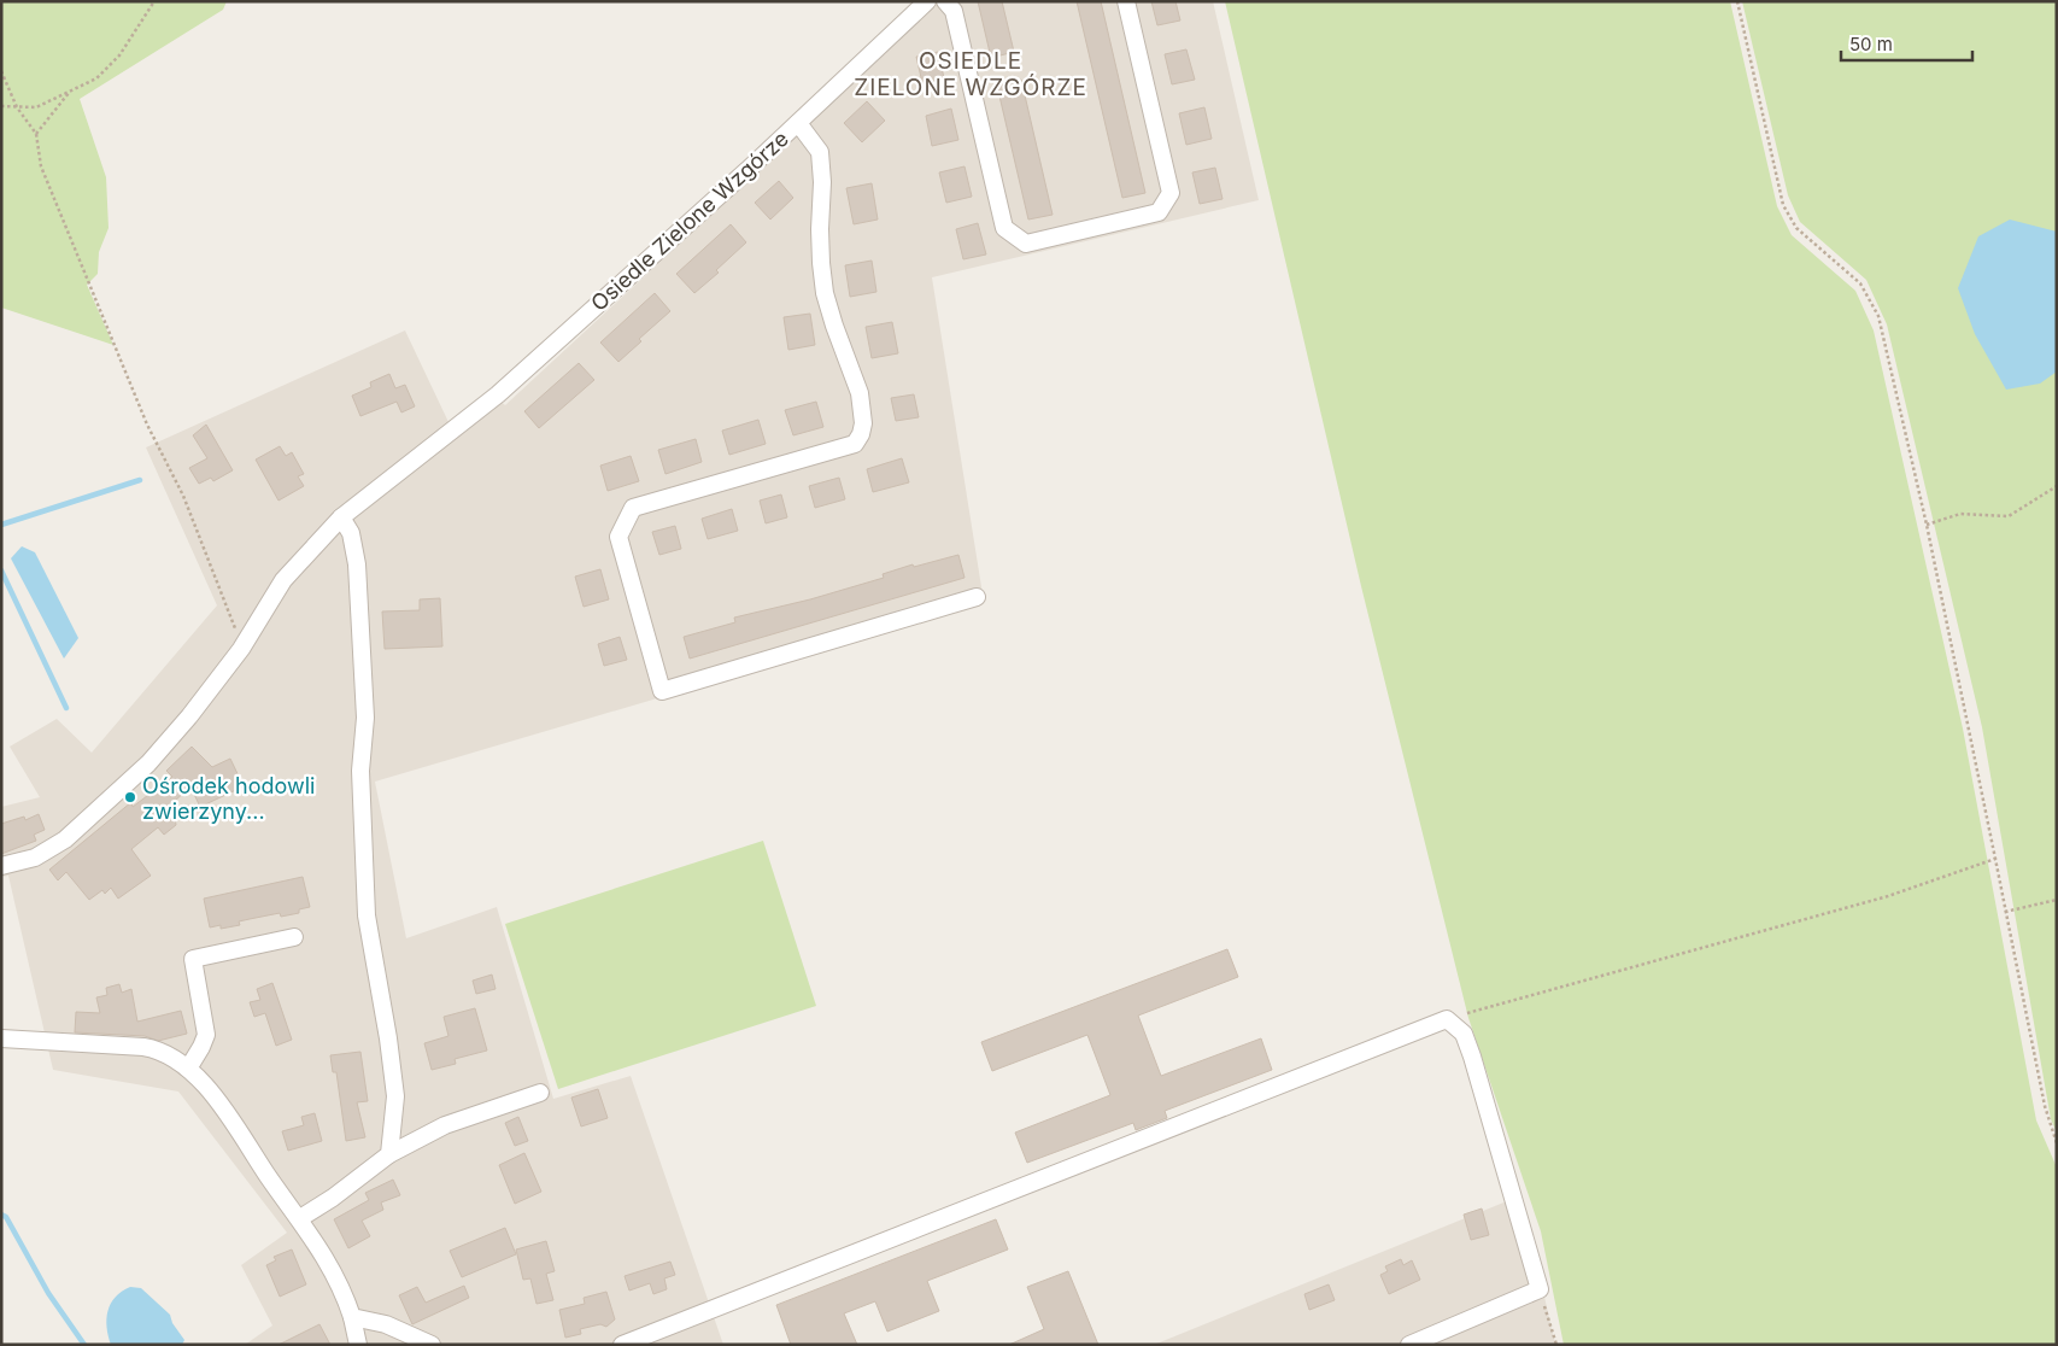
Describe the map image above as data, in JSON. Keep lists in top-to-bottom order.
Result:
{
  "streets": {
    "street": ["Osiedle Zielone Wzgórze"]
  },
  "districts": ["OSIEDLE ZIELONE WZGÓRZE"],
  "places": ["Ośrodek hodowli zwierzyny..."],
  "scale_bar": "50 m"
}
